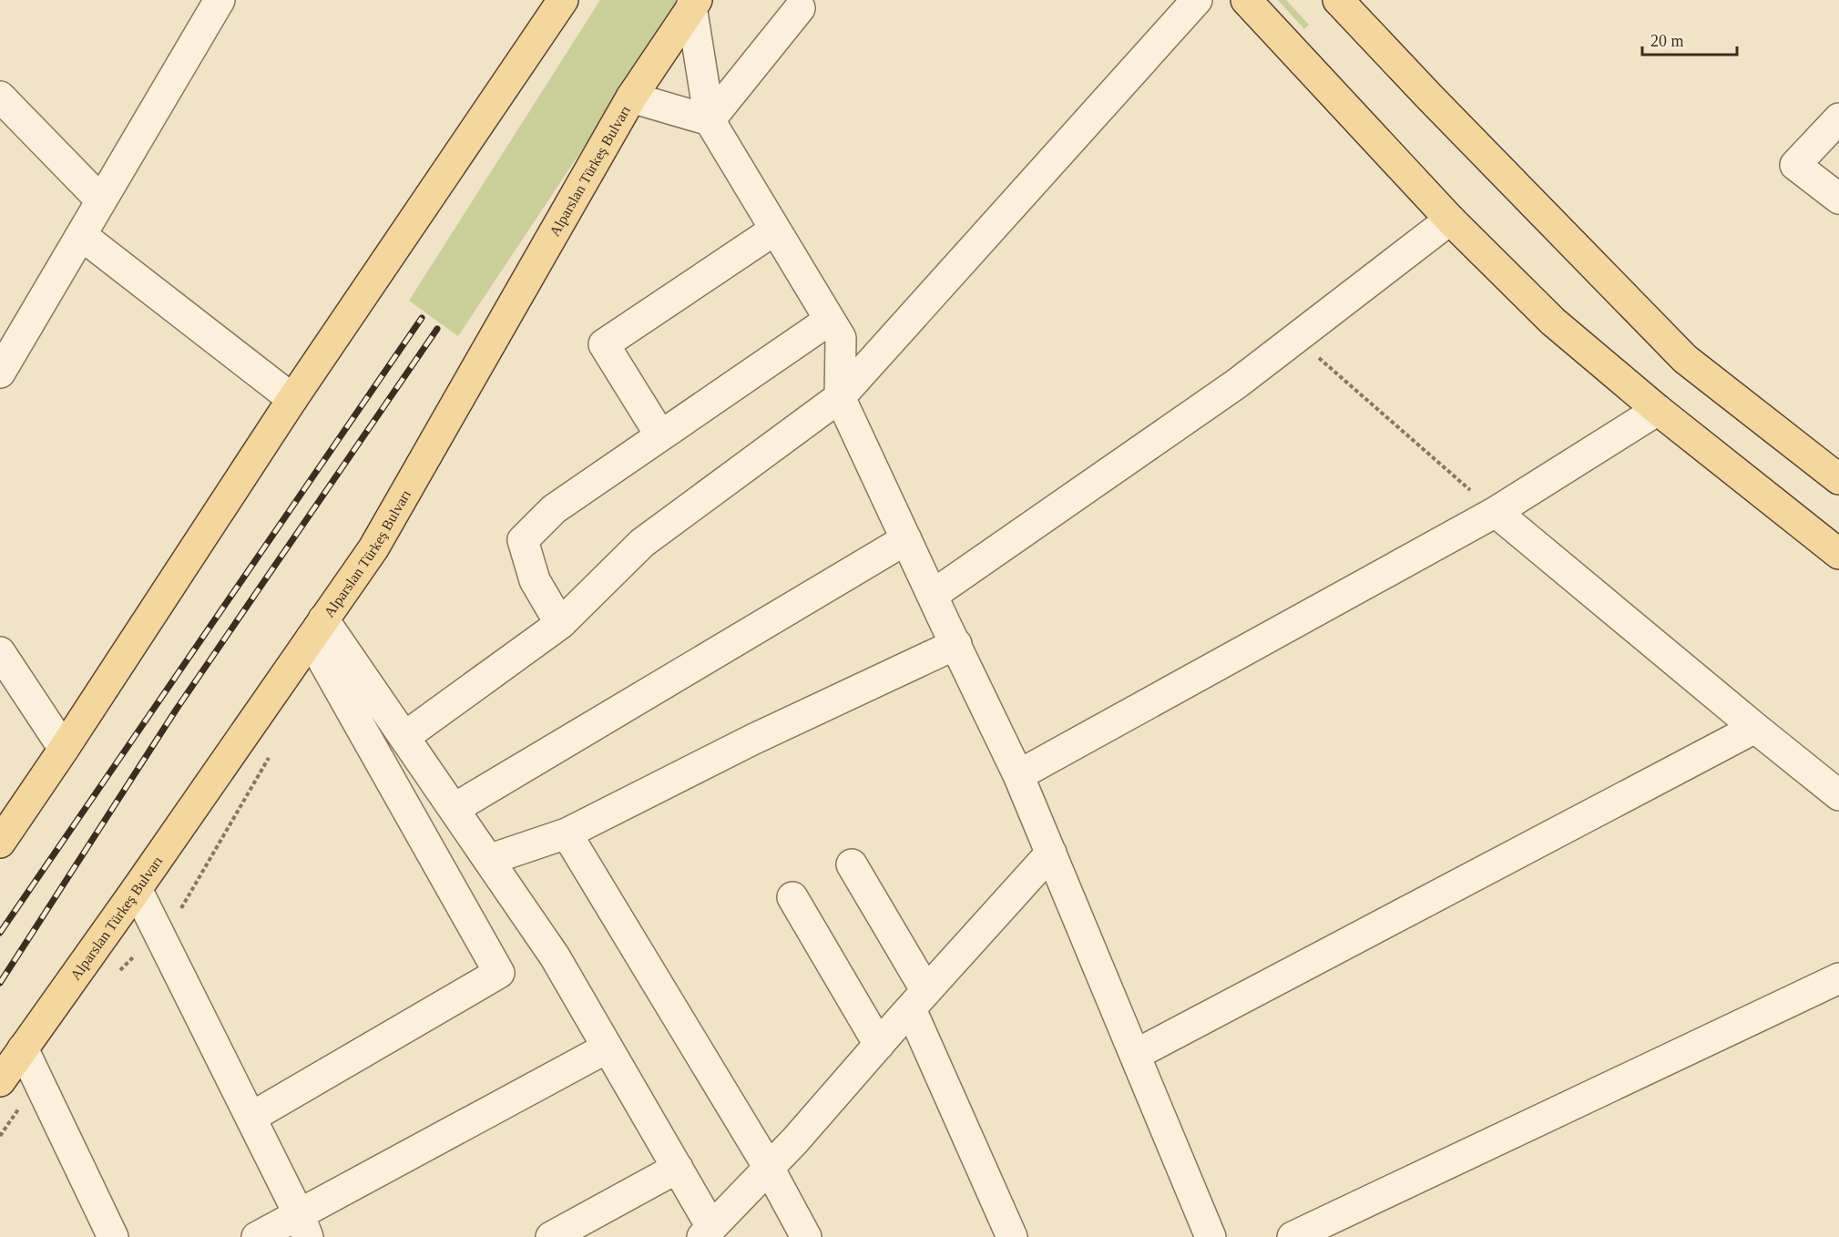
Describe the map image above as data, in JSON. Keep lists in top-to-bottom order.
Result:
{
  "streets": {
    "main road": ["Alparslan Türkeş Bulvarı"]
  },
  "scale_bar": "20 m"
}
